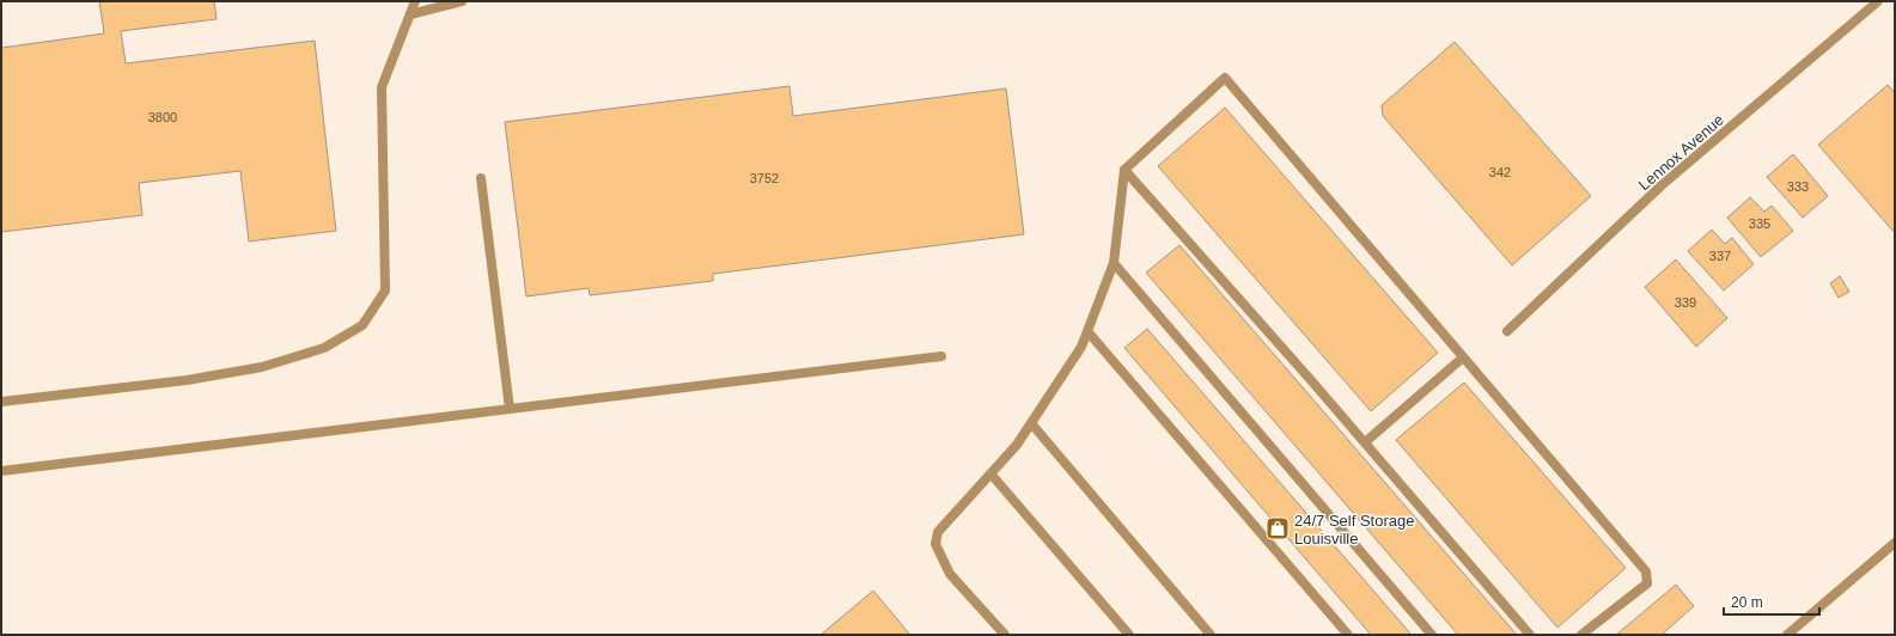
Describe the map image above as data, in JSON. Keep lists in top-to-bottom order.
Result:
{
  "streets": {
    "street": ["Lennox Avenue"]
  },
  "places": {
    "shop": ["24/7 Self Storage Louisville"]
  },
  "house_numbers": [
    "3800",
    "342",
    "3752",
    "333",
    "335",
    "337",
    "339"
  ],
  "scale_bar": "20 m"
}
